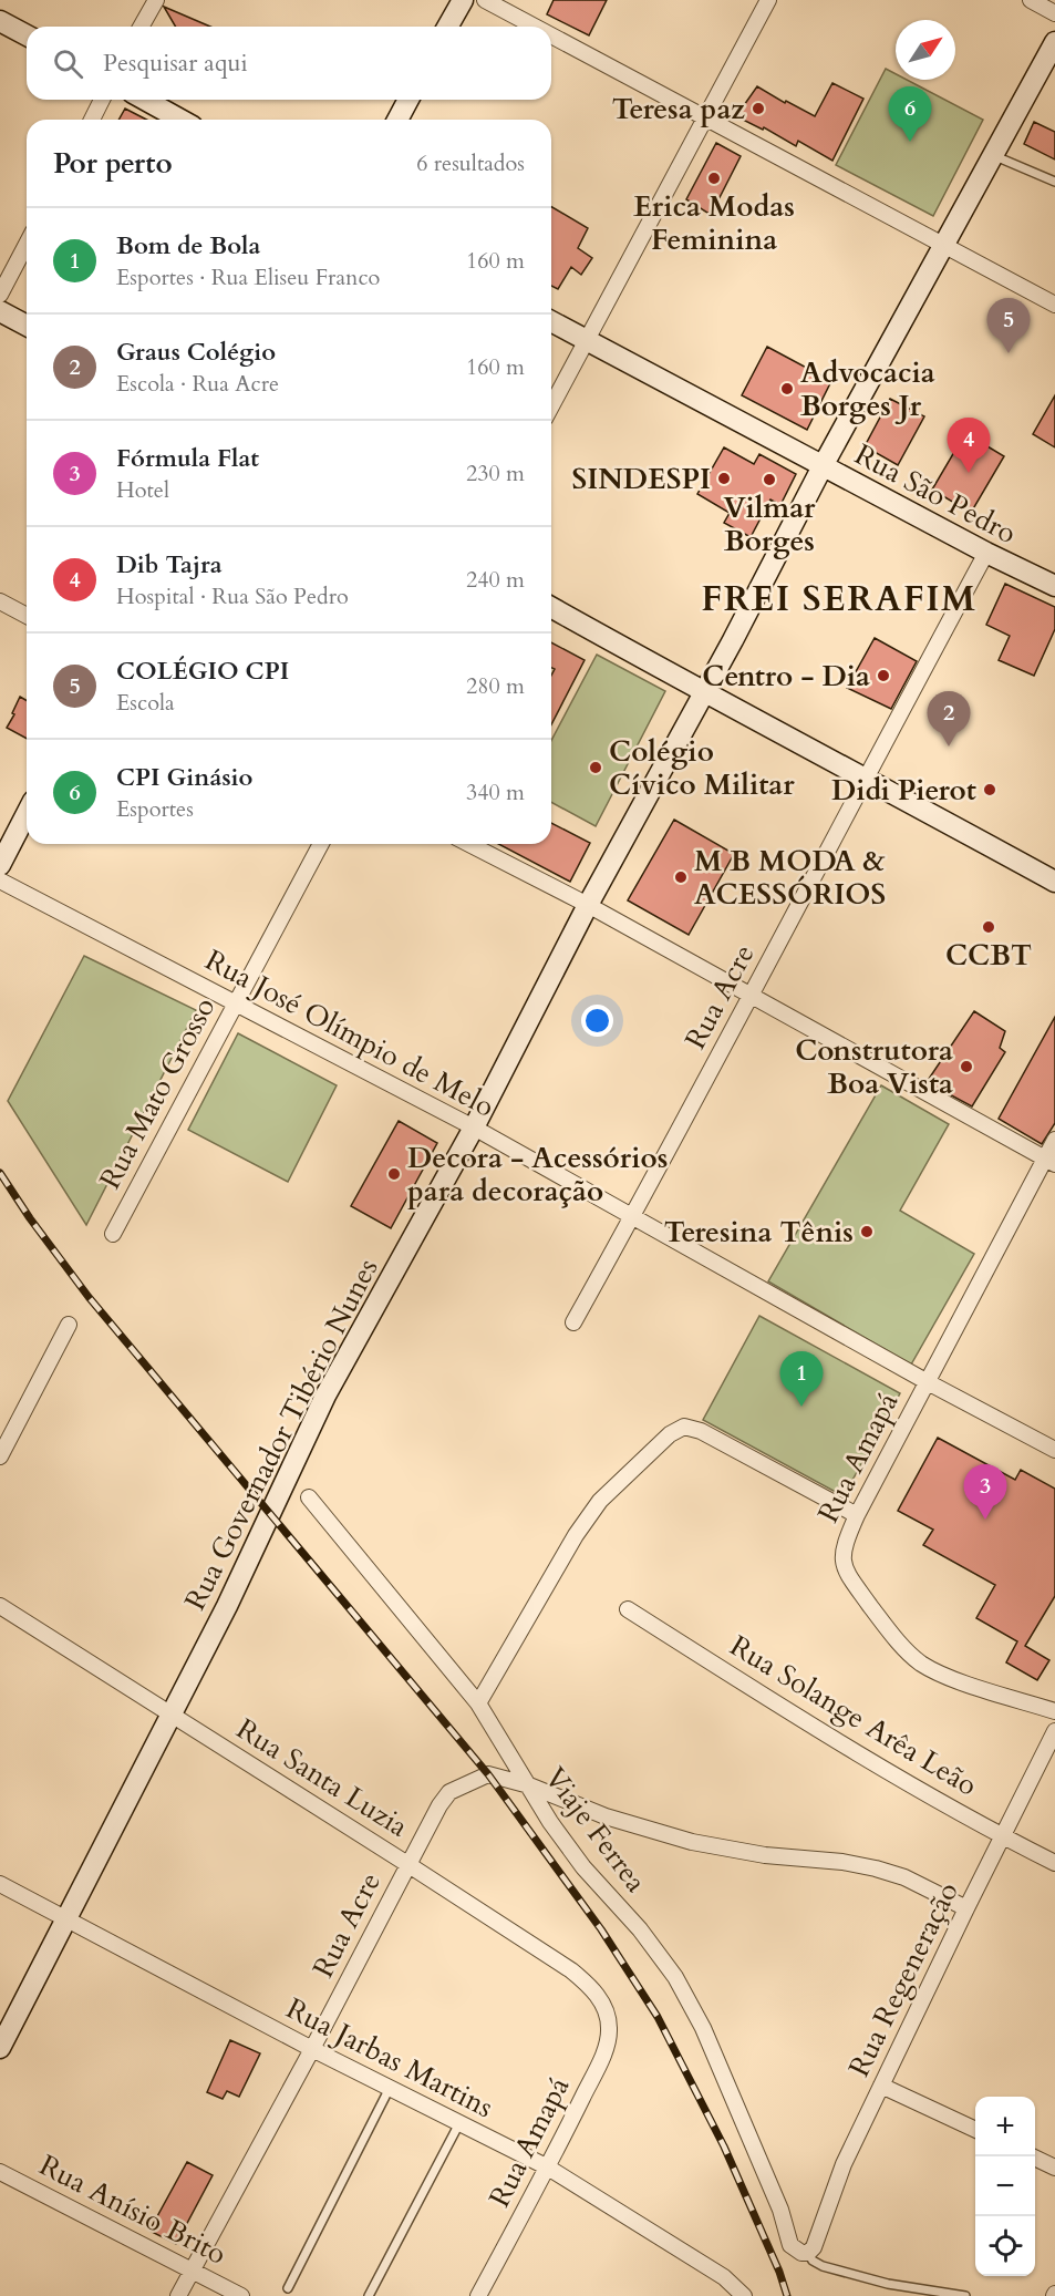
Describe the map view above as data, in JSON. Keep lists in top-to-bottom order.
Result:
{
  "streets": {
    "street": [
      "Rua São Pedro",
      "Rua Acre",
      "Rua José Olímpio de Melo",
      "Rua Mato Grosso",
      "Rua Governador Tibério Nunes",
      "Rua Amapá",
      "Rua Solange Arêa Leão",
      "Rua Santa Luzia",
      "Viaje Ferrea",
      "Rua Regeneração",
      "Rua Jarbas Martins",
      "Rua Anísio Brito"
    ]
  },
  "crossings": [
    ["Rua São Pedro", "Rua Acre"],
    ["Rua São Pedro", "Rua Governador Tibério Nunes"],
    ["Rua Acre", "Rua José Olímpio de Melo"],
    ["Rua Acre", "Rua Santa Luzia"],
    ["Rua Acre", "Viaje Ferrea"],
    ["Rua Acre", "Rua Jarbas Martins"],
    ["Rua Acre", "Rua Anísio Brito"],
    ["Rua José Olímpio de Melo", "Rua Mato Grosso"],
    ["Rua José Olímpio de Melo", "Rua Governador Tibério Nunes"],
    ["Rua José Olímpio de Melo", "Rua Amapá"],
    ["Rua Governador Tibério Nunes", "Rua Santa Luzia"],
    ["Rua Governador Tibério Nunes", "Rua Jarbas Martins"],
    ["Rua Amapá", "Rua Santa Luzia"],
    ["Rua Amapá", "Rua Jarbas Martins"],
    ["Rua Solange Arêa Leão", "Rua Regeneração"],
    ["Viaje Ferrea", "Rua Regeneração"]
  ],
  "districts": ["FREI SERAFIM"],
  "places": [
    "Teresa paz",
    "Erica Modas Feminina",
    "Advocacia Borges Jr",
    "SINDESPI",
    "Vilmar Borges",
    "Centro - Dia",
    "Colégio Cívico Militar",
    "Didi Pierot",
    "M B MODA & ACESSÓRIOS",
    "CCBT",
    "Construtora Boa Vista",
    "Decora - Acessórios para decoração",
    "Teresina Tênis"
  ],
  "north": "top right",
  "page": {
    "search": "Pesquisar aqui",
    "pins": [
      "6",
      "5",
      "4",
      "2",
      "1",
      "3"
    ],
    "heading": ["Por perto", "6 resultados"],
    "list": [
      {
        "mark": "1",
        "name": "Bom de Bola",
        "note": "Esportes · Rua Eliseu Franco",
        "value": "160 m"
      },
      {
        "mark": "2",
        "name": "Graus Colégio",
        "note": "Escola · Rua Acre",
        "value": "160 m"
      },
      {
        "mark": "3",
        "name": "Fórmula Flat",
        "note": "Hotel",
        "value": "230 m"
      },
      {
        "mark": "4",
        "name": "Dib Tajra",
        "note": "Hospital · Rua São Pedro",
        "value": "240 m"
      },
      {
        "mark": "5",
        "name": "COLÉGIO CPI",
        "note": "Escola",
        "value": "280 m"
      },
      {
        "mark": "6",
        "name": "CPI Ginásio",
        "note": "Esportes",
        "value": "340 m"
      }
    ],
    "map_buttons": ["+", "−"]
  }
}
